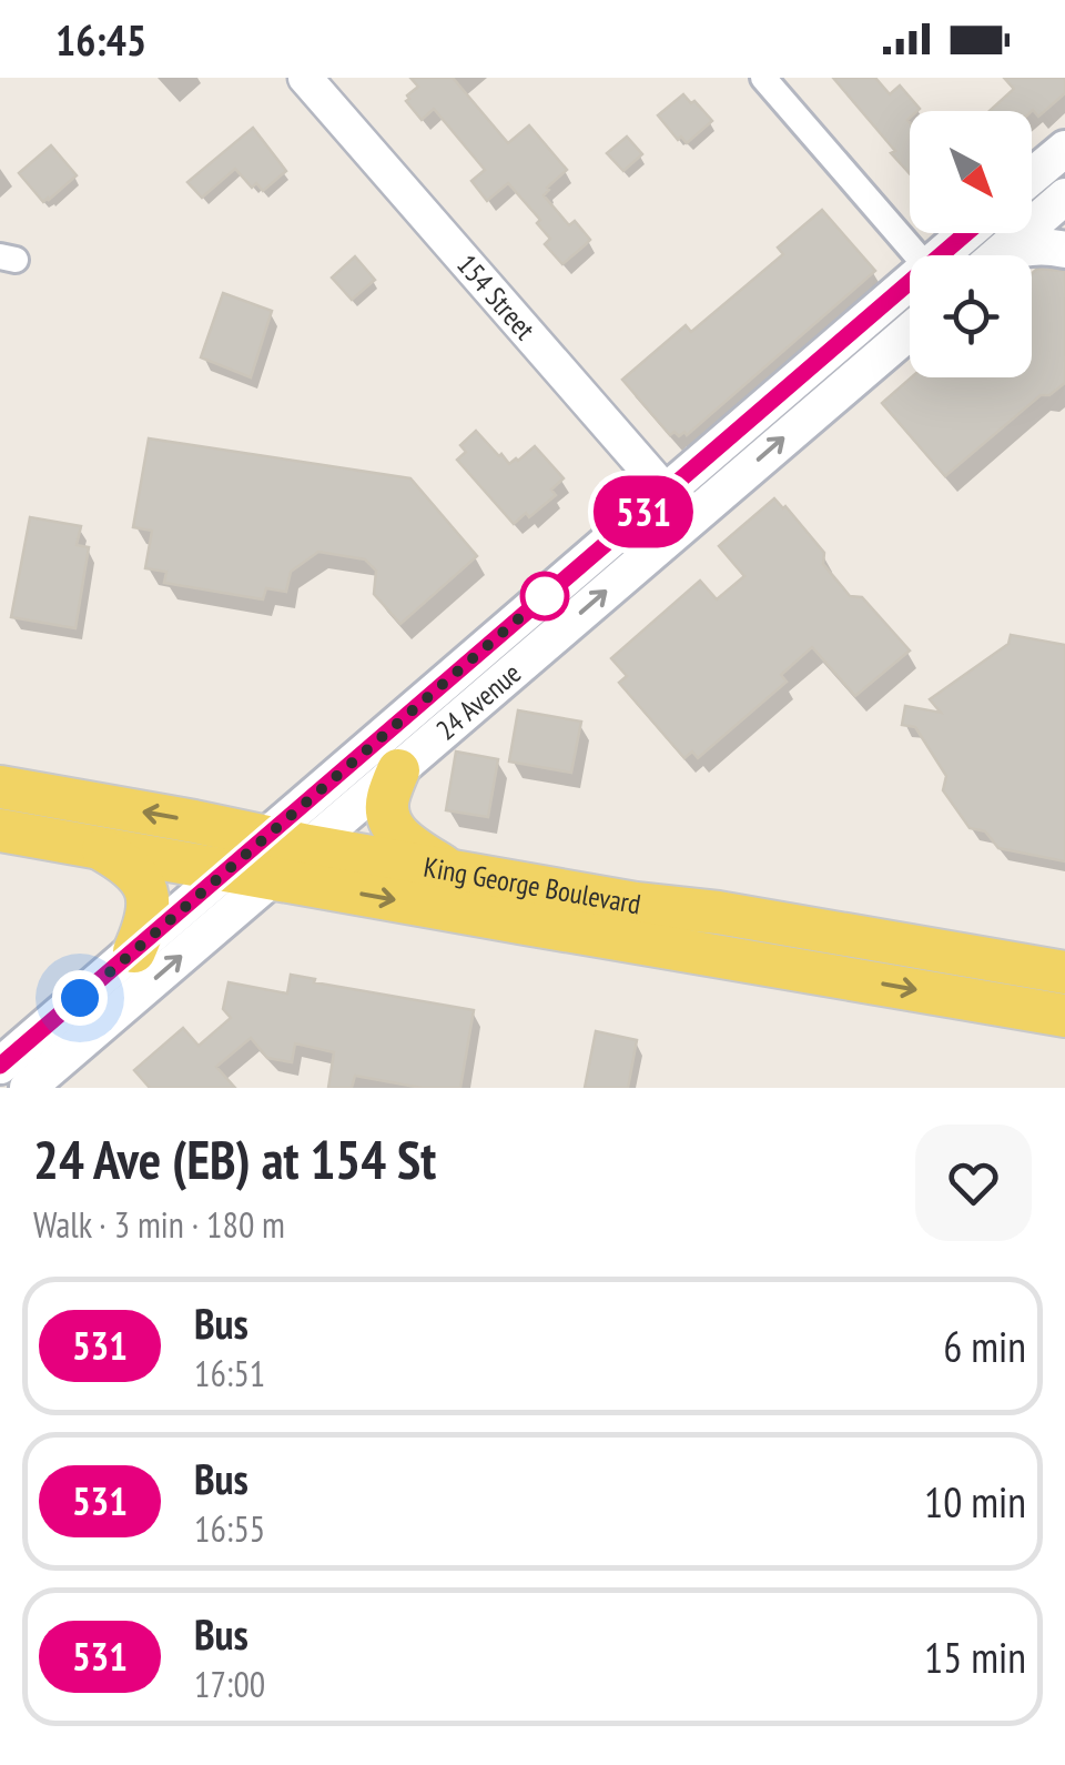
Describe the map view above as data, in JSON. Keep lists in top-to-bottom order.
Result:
{
  "streets": {
    "main road": ["24 Avenue", "King George Boulevard"],
    "street": ["154 Street"]
  },
  "crossings": [
    ["154 Street", "24 Avenue"],
    ["24 Avenue", "King George Boulevard"]
  ],
  "lines": ["bus line 531"],
  "north": "bottom right",
  "page": {
    "status": "16:45",
    "on_map": "531",
    "heading": ["24 Ave (EB) at 154 St", "Walk · 3 min · 180 m"],
    "list": [
      {
        "mark": "531",
        "name": "Bus",
        "note": "16:51",
        "value": "6 min"
      },
      {
        "mark": "531",
        "name": "Bus",
        "note": "16:55",
        "value": "10 min"
      },
      {
        "mark": "531",
        "name": "Bus",
        "note": "17:00",
        "value": "15 min"
      }
    ]
  }
}
